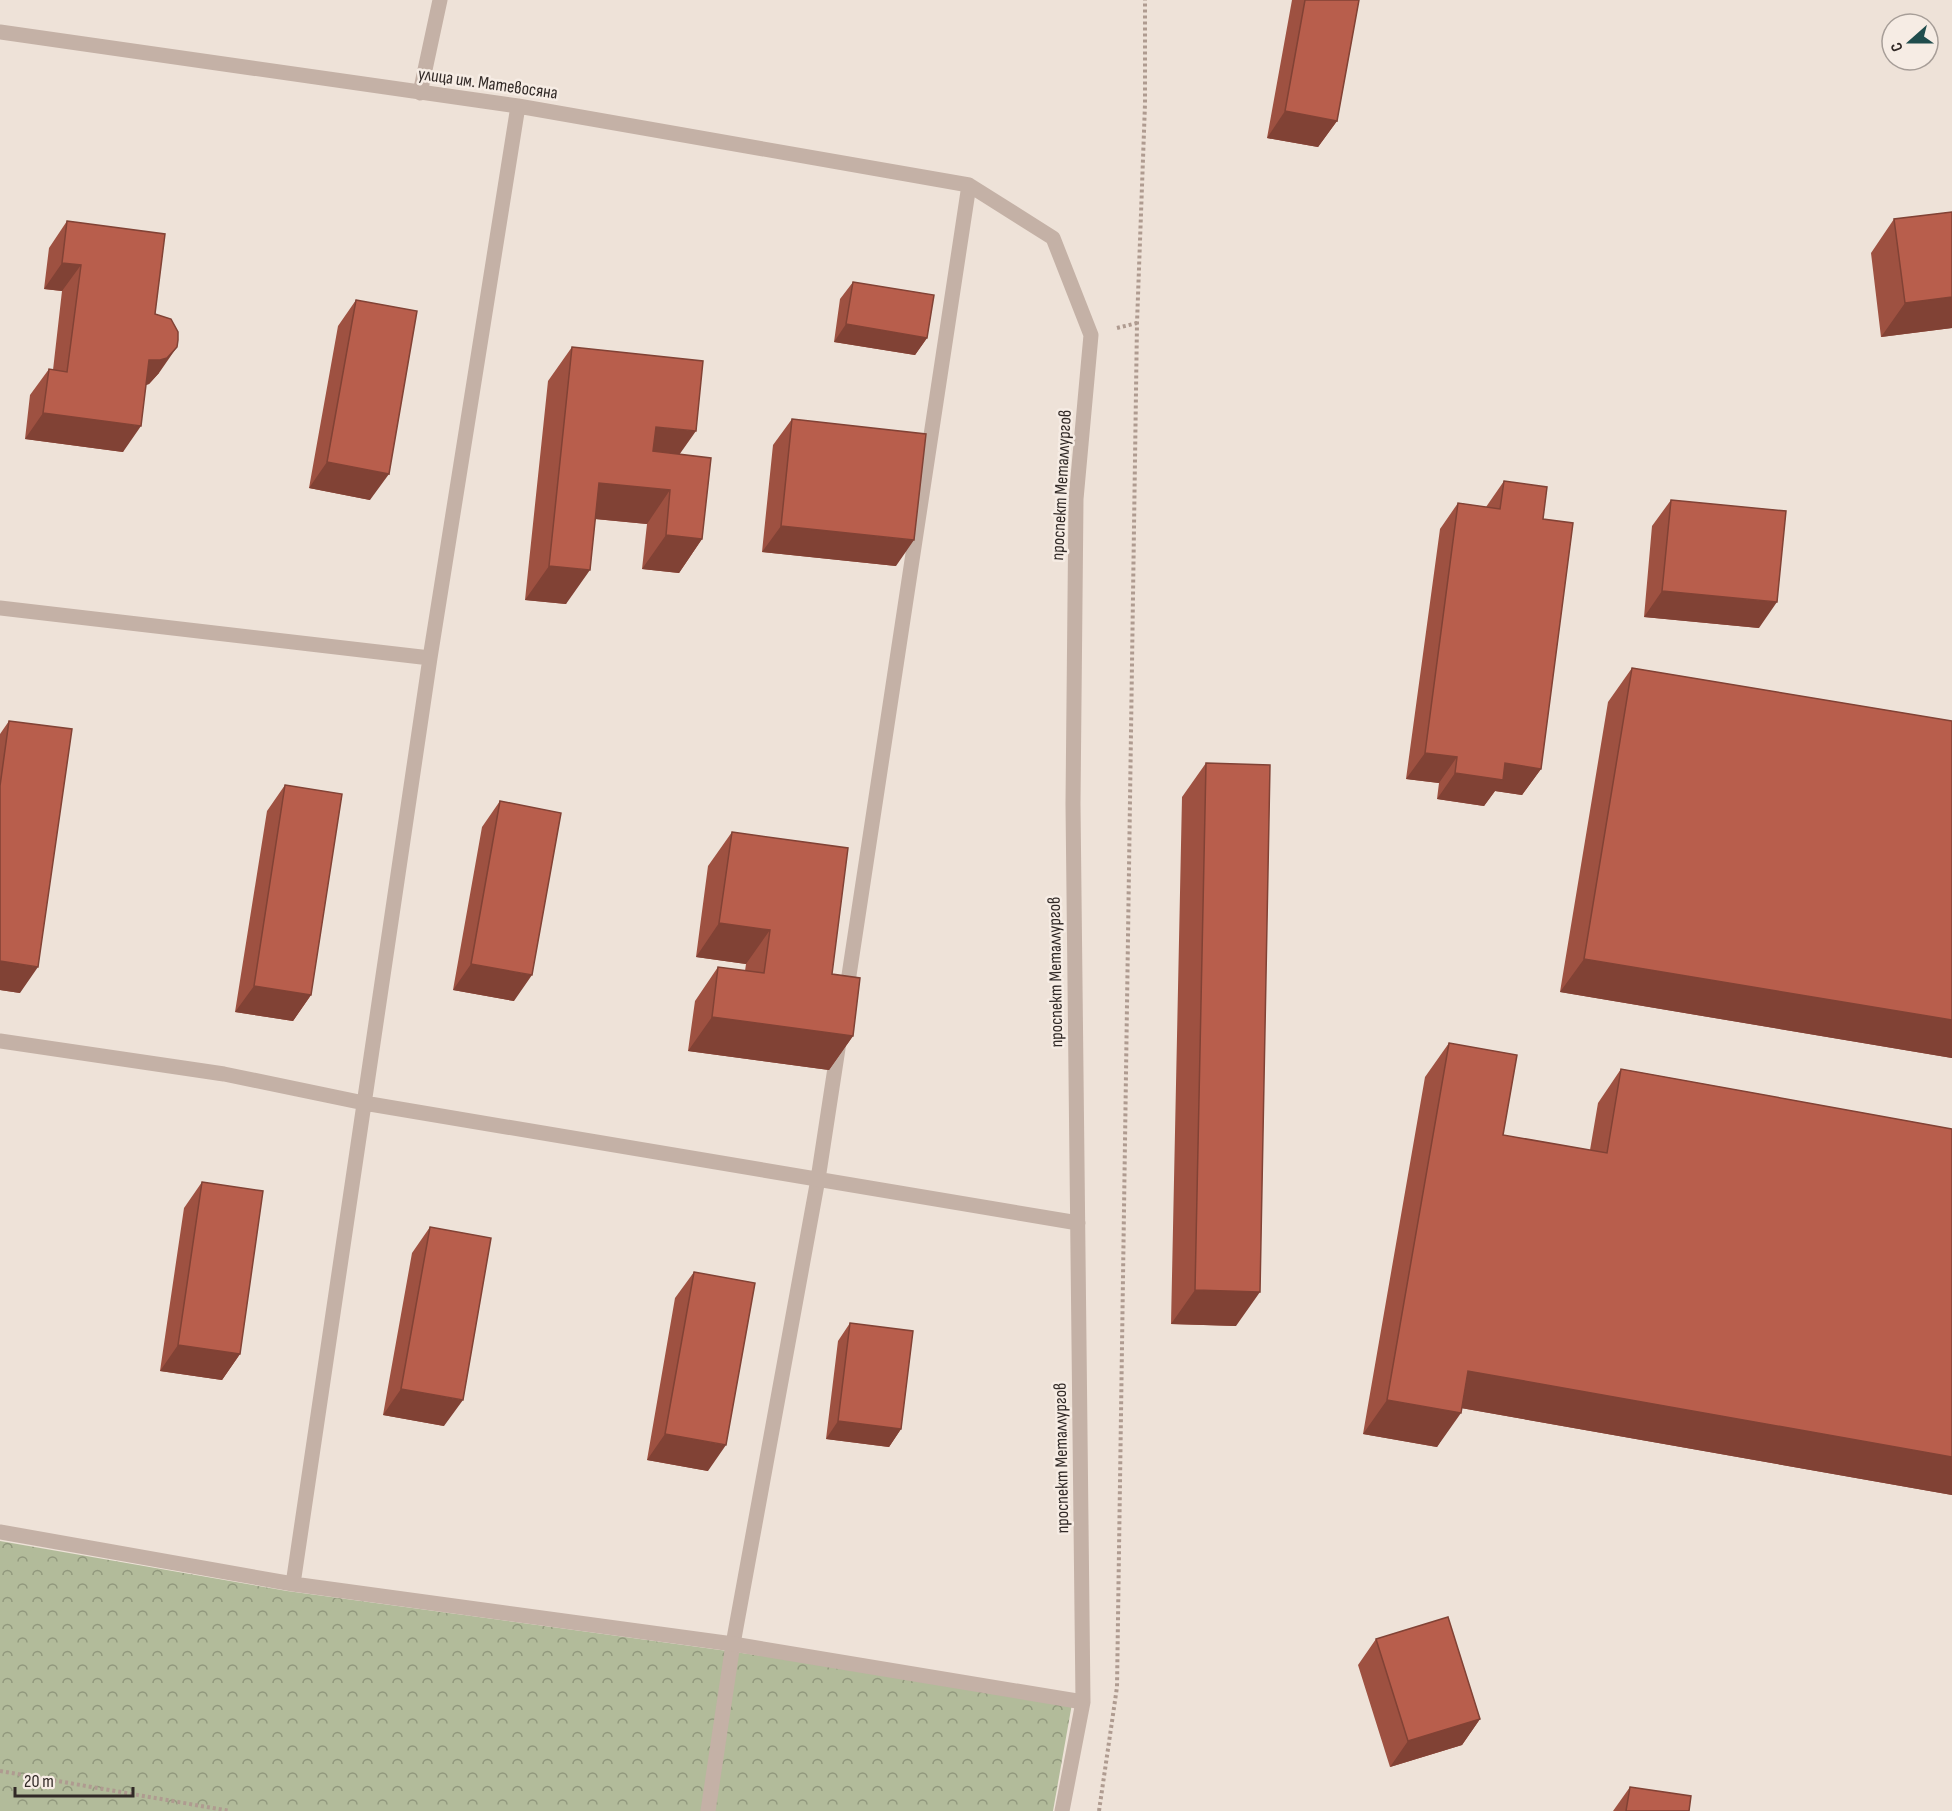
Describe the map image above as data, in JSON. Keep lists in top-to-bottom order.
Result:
{
  "streets": {
    "street": ["улица им. Матевосяна", "проспект Металлургов"]
  },
  "crossings": [
    ["улица им. Матевосяна", "проспект Металлургов"]
  ],
  "scale_bar": "20 m",
  "north": "left"
}
